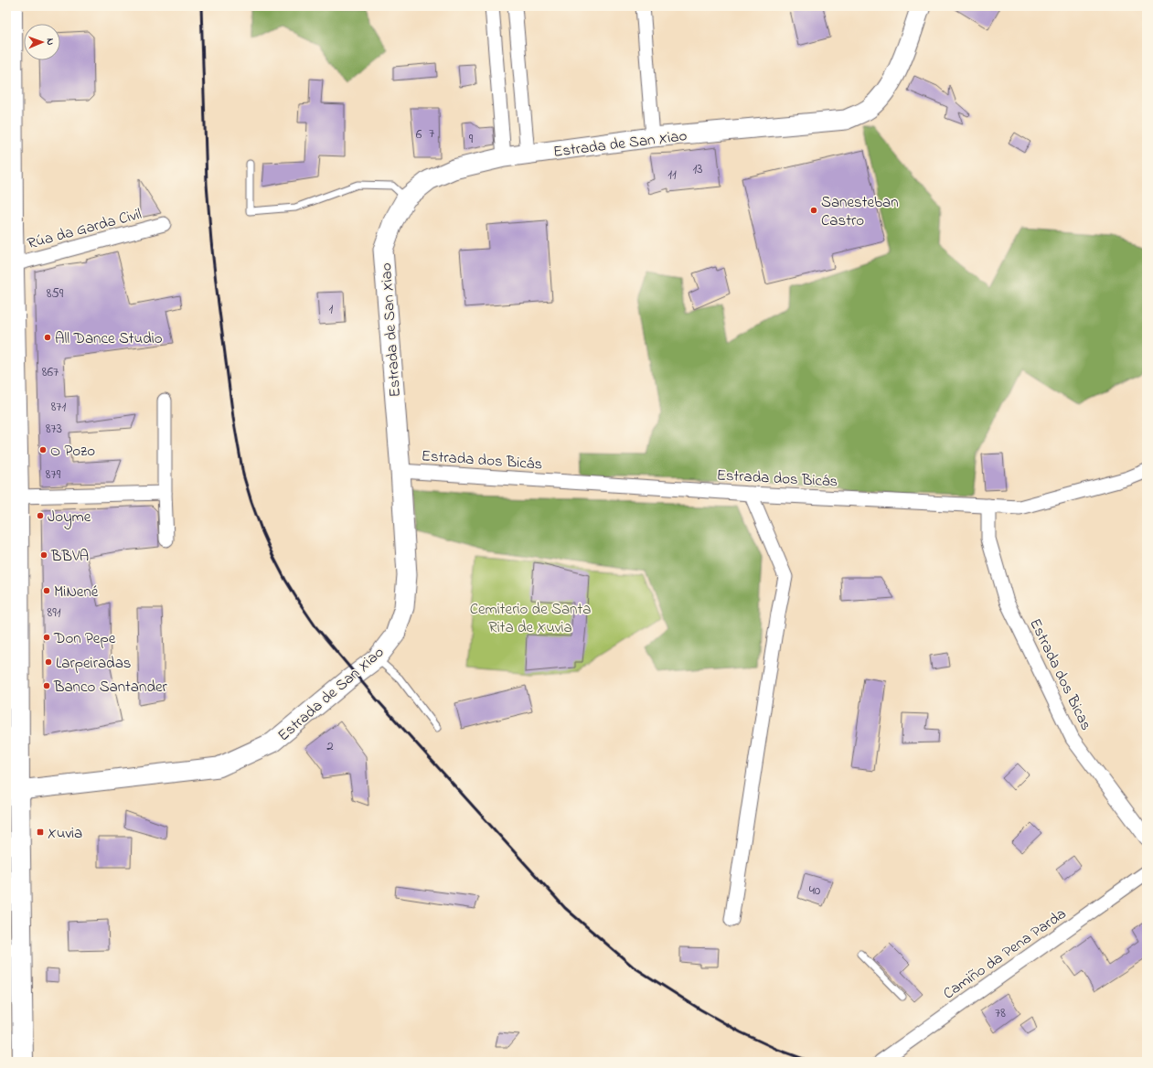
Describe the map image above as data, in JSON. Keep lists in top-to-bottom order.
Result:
{
  "streets": {
    "street": [
      "Estrada de San Xiao",
      "Rúa da Garda Civil",
      "Estrada dos Bicás",
      "Estrada dos Bicas",
      "Camiño da Pena Parda"
    ]
  },
  "crossings": [
    ["Estrada de San Xiao", "Estrada dos Bicás"],
    ["Estrada dos Bicás", "Estrada dos Bicas"]
  ],
  "parks": ["Cemiterio de Santa Rita de Xuvia"],
  "places": {
    "other": [
      "Sanesteban Castro",
      "All Dance Studio",
      "O Pozo",
      "Joyme",
      "BBVA",
      "MiNené",
      "Don Pepe",
      "Larpeiradas",
      "Banco Santander"
    ],
    "transit": ["Xuvia"]
  },
  "house_numbers": [
    "7",
    "6",
    "9",
    "13",
    "11",
    "859",
    "1",
    "867",
    "871",
    "873",
    "879",
    "891",
    "2",
    "40",
    "78"
  ],
  "north": "right"
}
